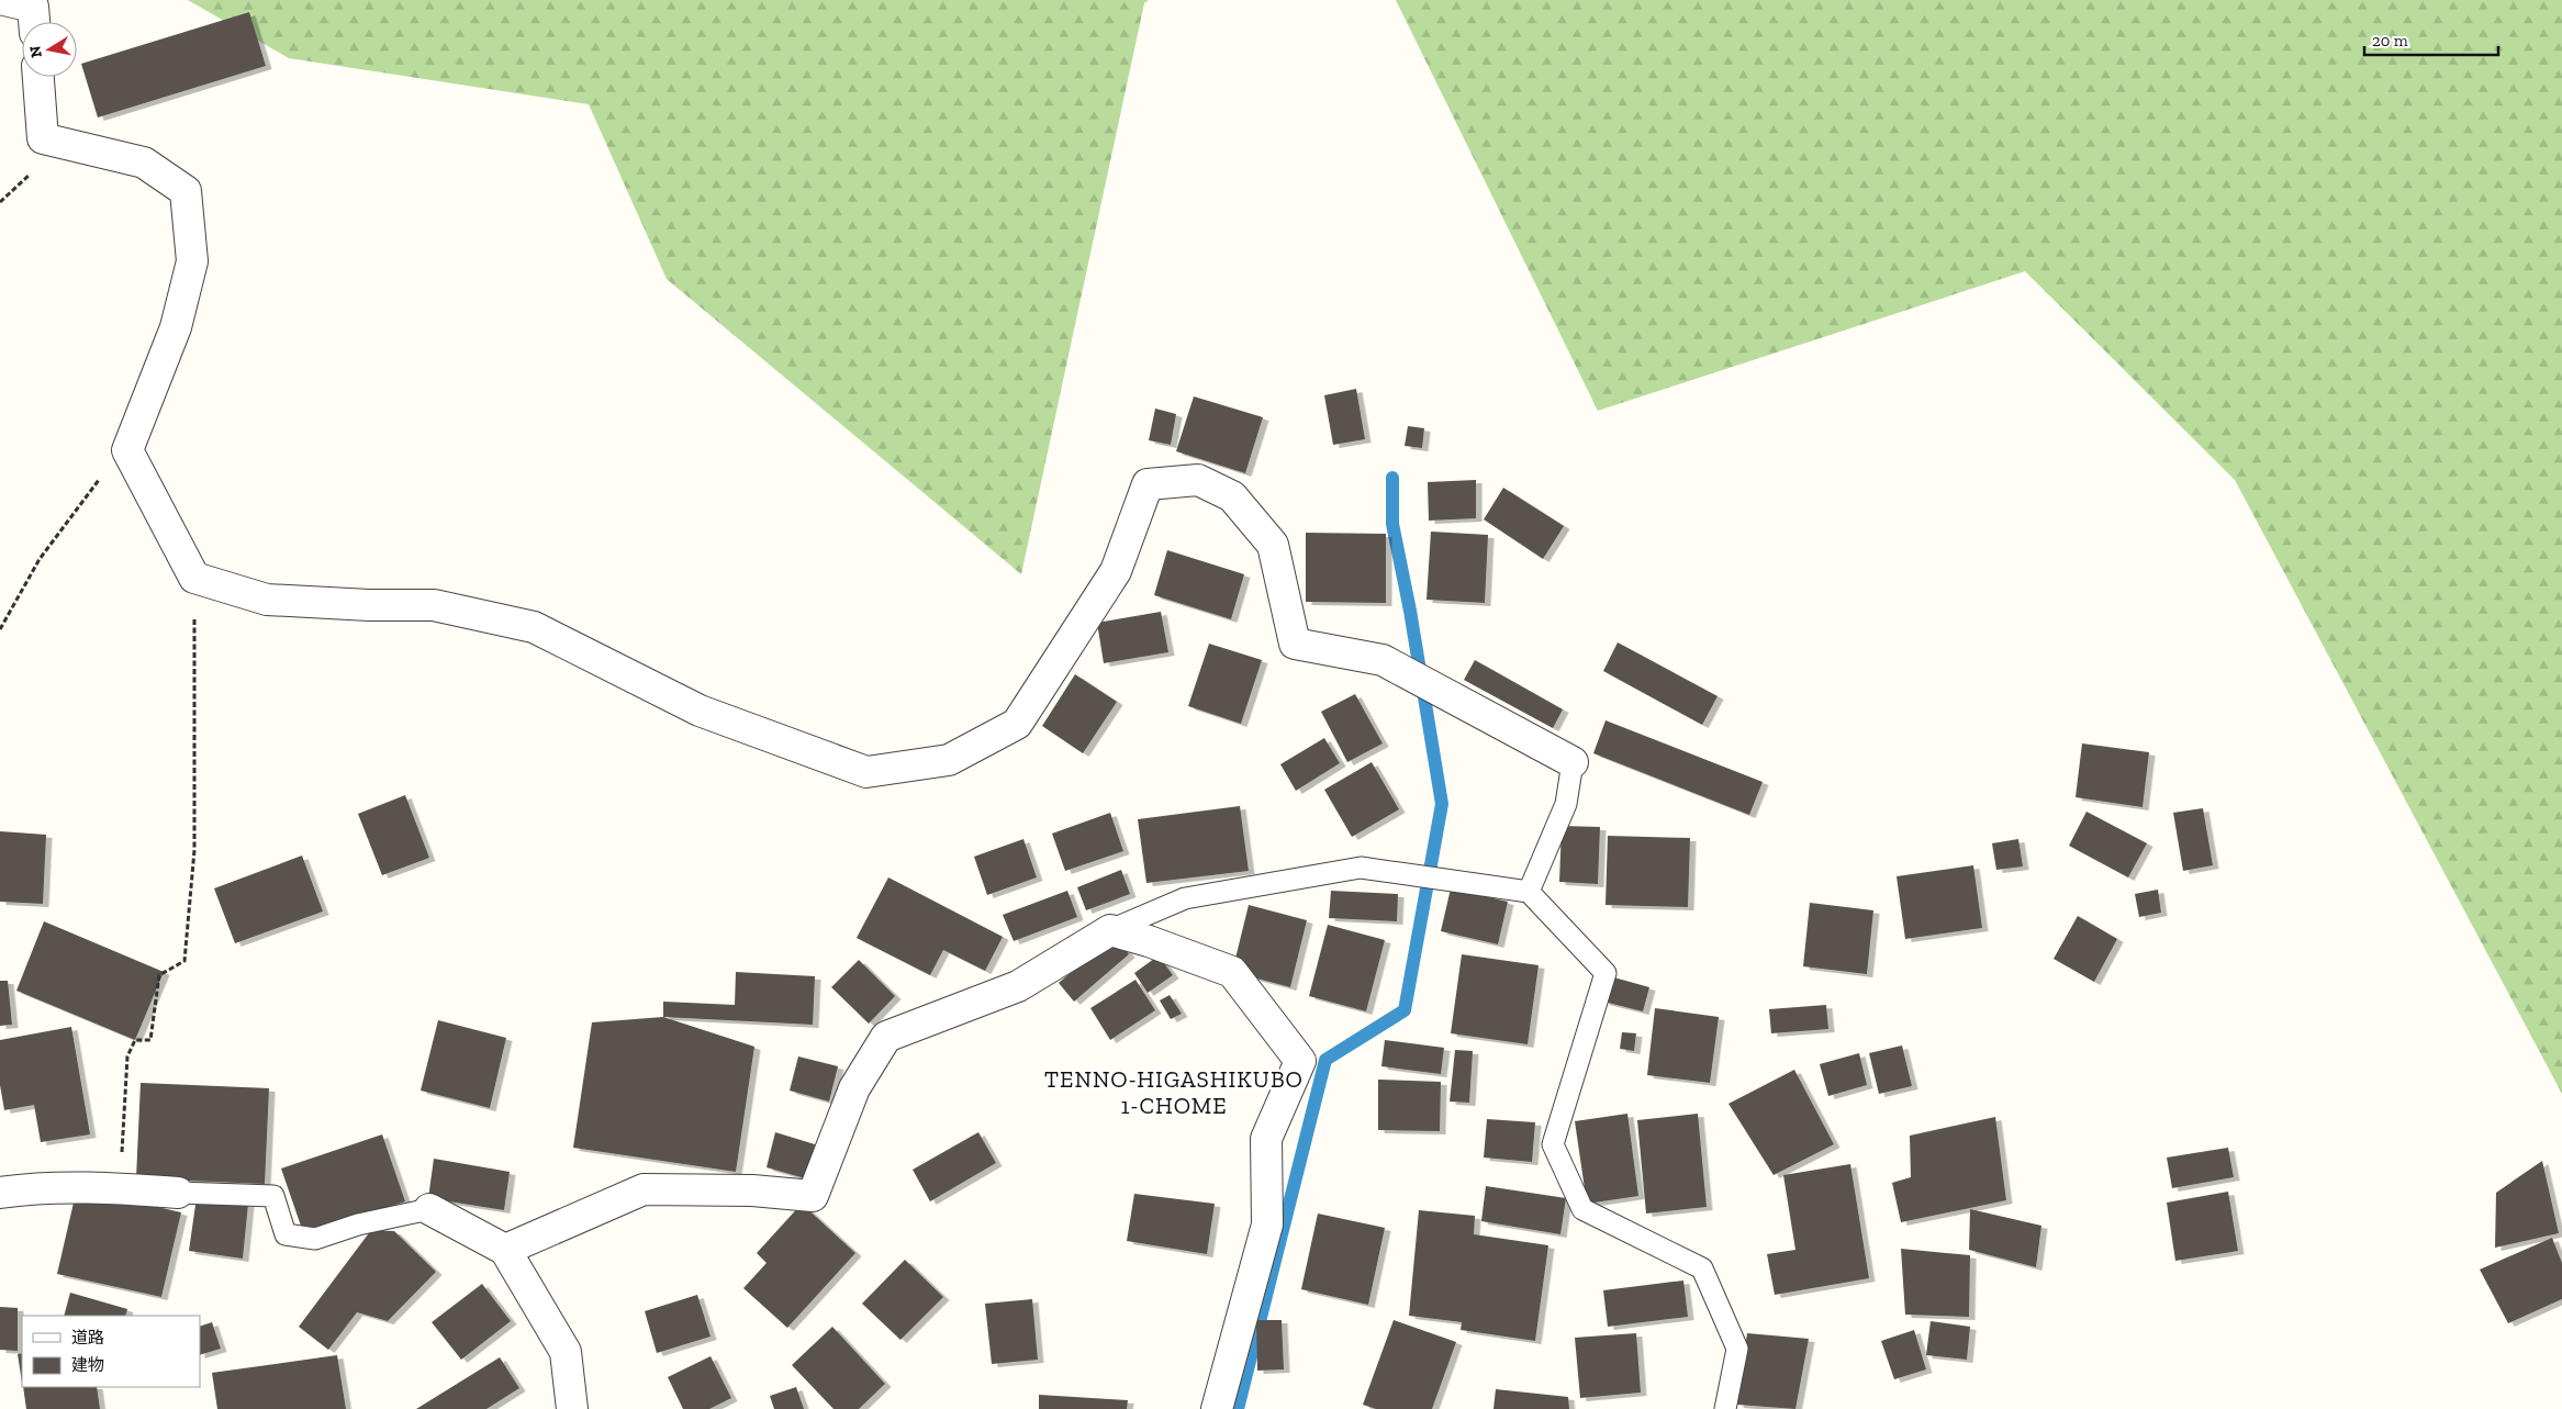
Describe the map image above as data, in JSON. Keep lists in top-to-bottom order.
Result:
{
  "districts": ["TENNO-HIGASHIKUBO 1-CHOME"],
  "legend": ["道路", "建物"],
  "scale_bar": "20 m",
  "north": "left"
}
